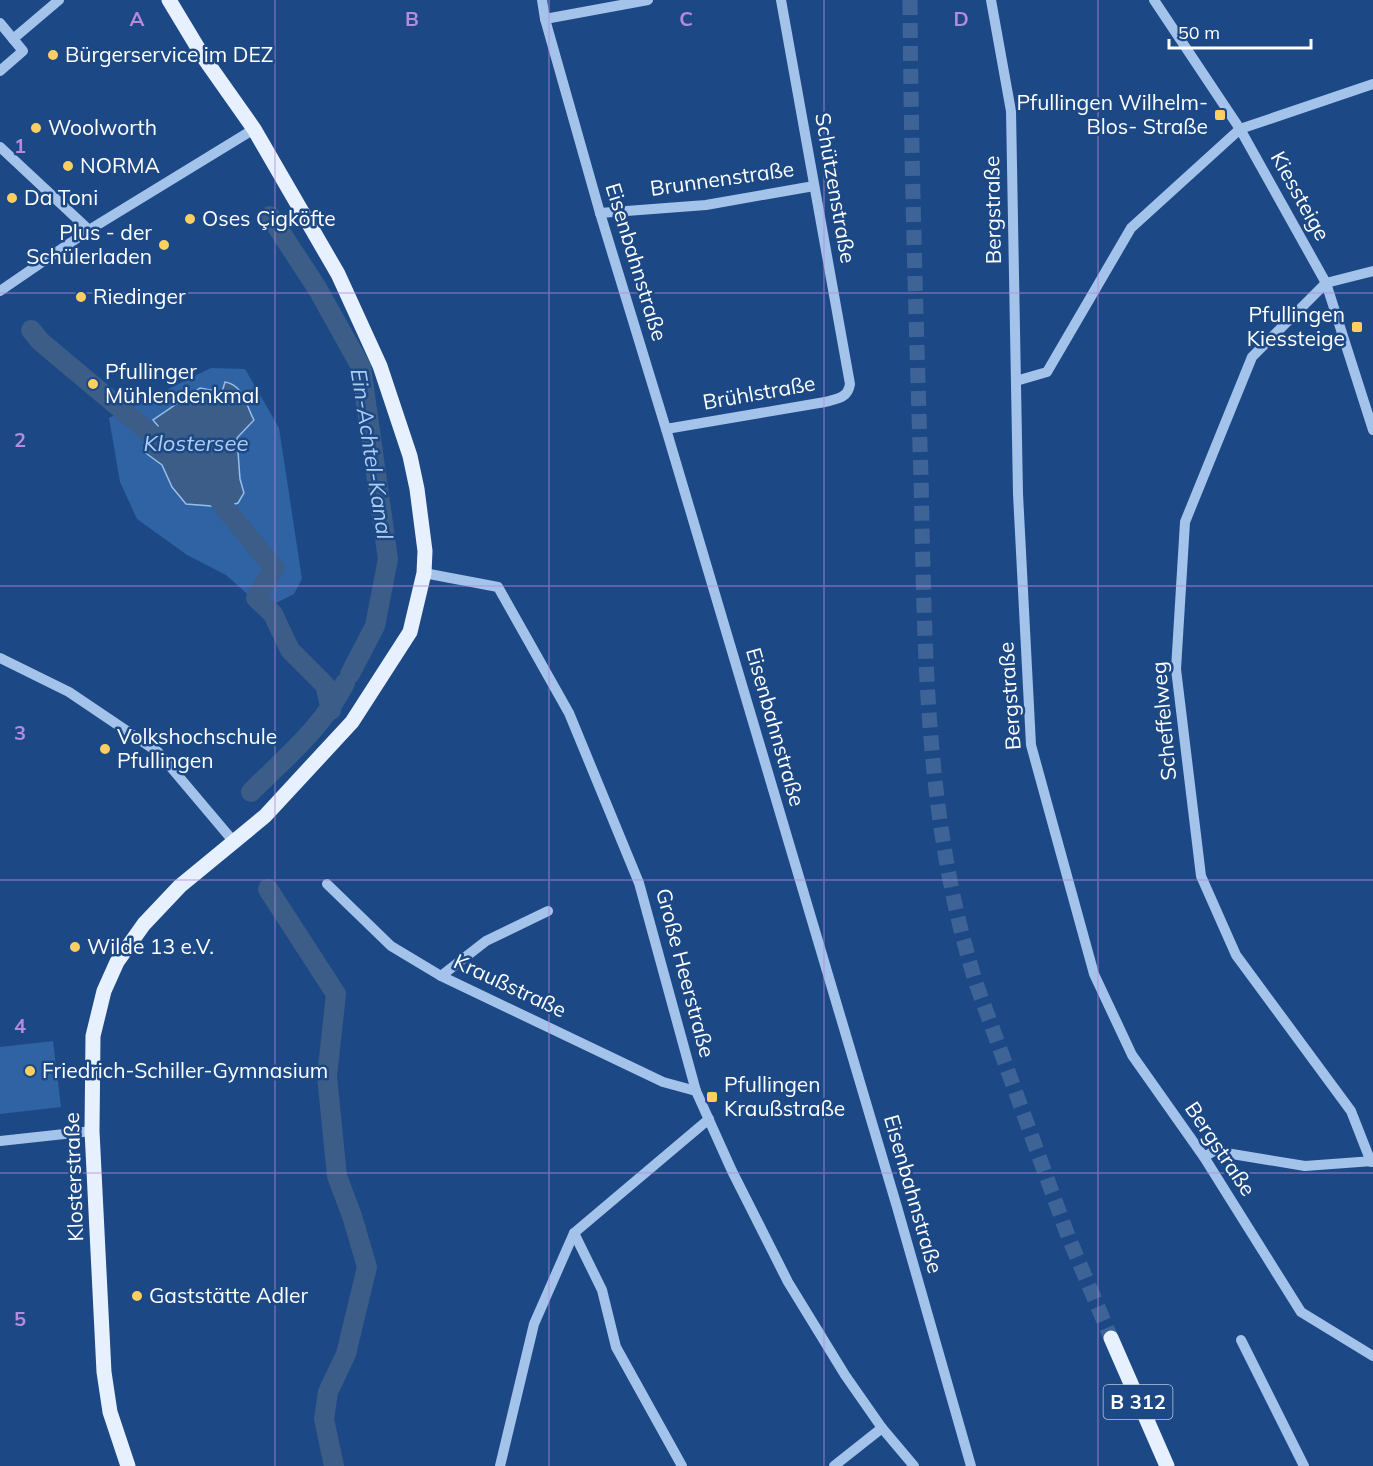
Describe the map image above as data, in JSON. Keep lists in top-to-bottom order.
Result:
{
  "streets": {
    "main road": ["Klosterstraße", "B 312"],
    "street": [
      "Brunnenstraße",
      "Schützenstraße",
      "Kiessteige",
      "Bergstraße",
      "Eisenbahnstraße",
      "Brühlstraße",
      "Scheffelweg",
      "Große Heerstraße",
      "Kraußstraße"
    ]
  },
  "crossings": [
    ["Brunnenstraße", "Schützenstraße"],
    ["Brunnenstraße", "Eisenbahnstraße"],
    ["Schützenstraße", "Brühlstraße"],
    ["Kiessteige", "Scheffelweg"],
    ["Eisenbahnstraße", "Brühlstraße"],
    ["Große Heerstraße", "Kraußstraße"]
  ],
  "water": ["Klostersee", "Ein-Achtel-Kanal"],
  "places": {
    "other": [
      "Bürgerservice im DEZ",
      "Woolworth",
      "NORMA",
      "Da Toni",
      "Oses Çigköfte",
      "Plus - der Schülerladen",
      "Riedinger",
      "Pfullinger Mühlendenkmal",
      "Volkshochschule Pfullingen",
      "Wilde 13 e.V.",
      "Friedrich-Schiller-Gymnasium",
      "Gaststätte Adler"
    ],
    "transit": ["Pfullingen Wilhelm- Blos- Straße", "Pfullingen Kiessteige", "Pfullingen Kraußstraße"]
  },
  "scale_bar": "50 m",
  "grid": {
    "columns": [
      "A",
      "B",
      "C",
      "D"
    ],
    "rows": [
      "1",
      "2",
      "3",
      "4",
      "5"
    ]
  }
}
